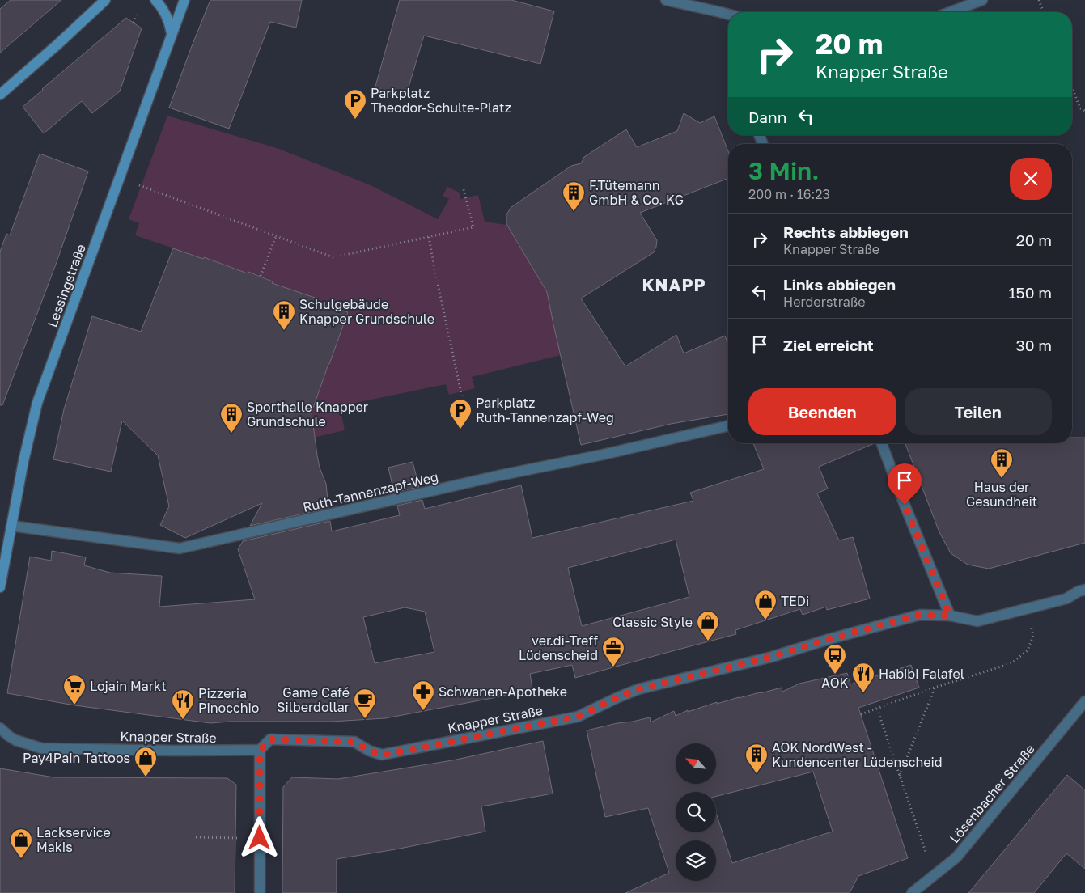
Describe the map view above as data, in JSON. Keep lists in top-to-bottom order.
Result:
{
  "streets": {
    "main road": ["Lessingstraße"],
    "street": ["Ruth-Tannenzapf-Weg", "Knapper Straße", "Lösenbacher Straße"]
  },
  "crossings": [
    ["Lessingstraße", "Ruth-Tannenzapf-Weg"]
  ],
  "districts": ["KNAPP"],
  "places": {
    "parking": ["Parkplatz Theodor-Schulte-Platz", "Parkplatz Ruth-Tannenzapf-Weg"],
    "building": [
      "F.Tütemann GmbH & Co. KG",
      "Schulgebäude Knapper Grundschule",
      "Sporthalle Knapper Grundschule",
      "Haus der Gesundheit",
      "AOK NordWest - Kundencenter Lüdenscheid"
    ],
    "shop": [
      "TEDi",
      "Classic Style",
      "Pay4Pain Tattoos",
      "Lackservice Makis"
    ],
    "office": ["ver.di-Treff Lüdenscheid"],
    "bus stop": ["AOK"],
    "restaurant": ["Habibi Falafel", "Pizzeria Pinocchio"],
    "supermarket": ["Lojain Markt"],
    "pharmacy": ["Schwanen-Apotheke"],
    "cafe": ["Game Café Silberdollar"]
  },
  "north": "top left",
  "page": {
    "turn": ["20 m", "Knapper Straße"],
    "then": "Dann",
    "heading": ["3 Min.", "200 m · 16:23"],
    "list": [
      {
        "name": "Rechts abbiegen",
        "note": "Knapper Straße",
        "value": "20 m"
      },
      {
        "name": "Links abbiegen",
        "note": "Herderstraße",
        "value": "150 m"
      },
      {
        "name": "Ziel erreicht",
        "value": "30 m"
      }
    ],
    "buttons": ["Beenden", "Teilen"]
  }
}
